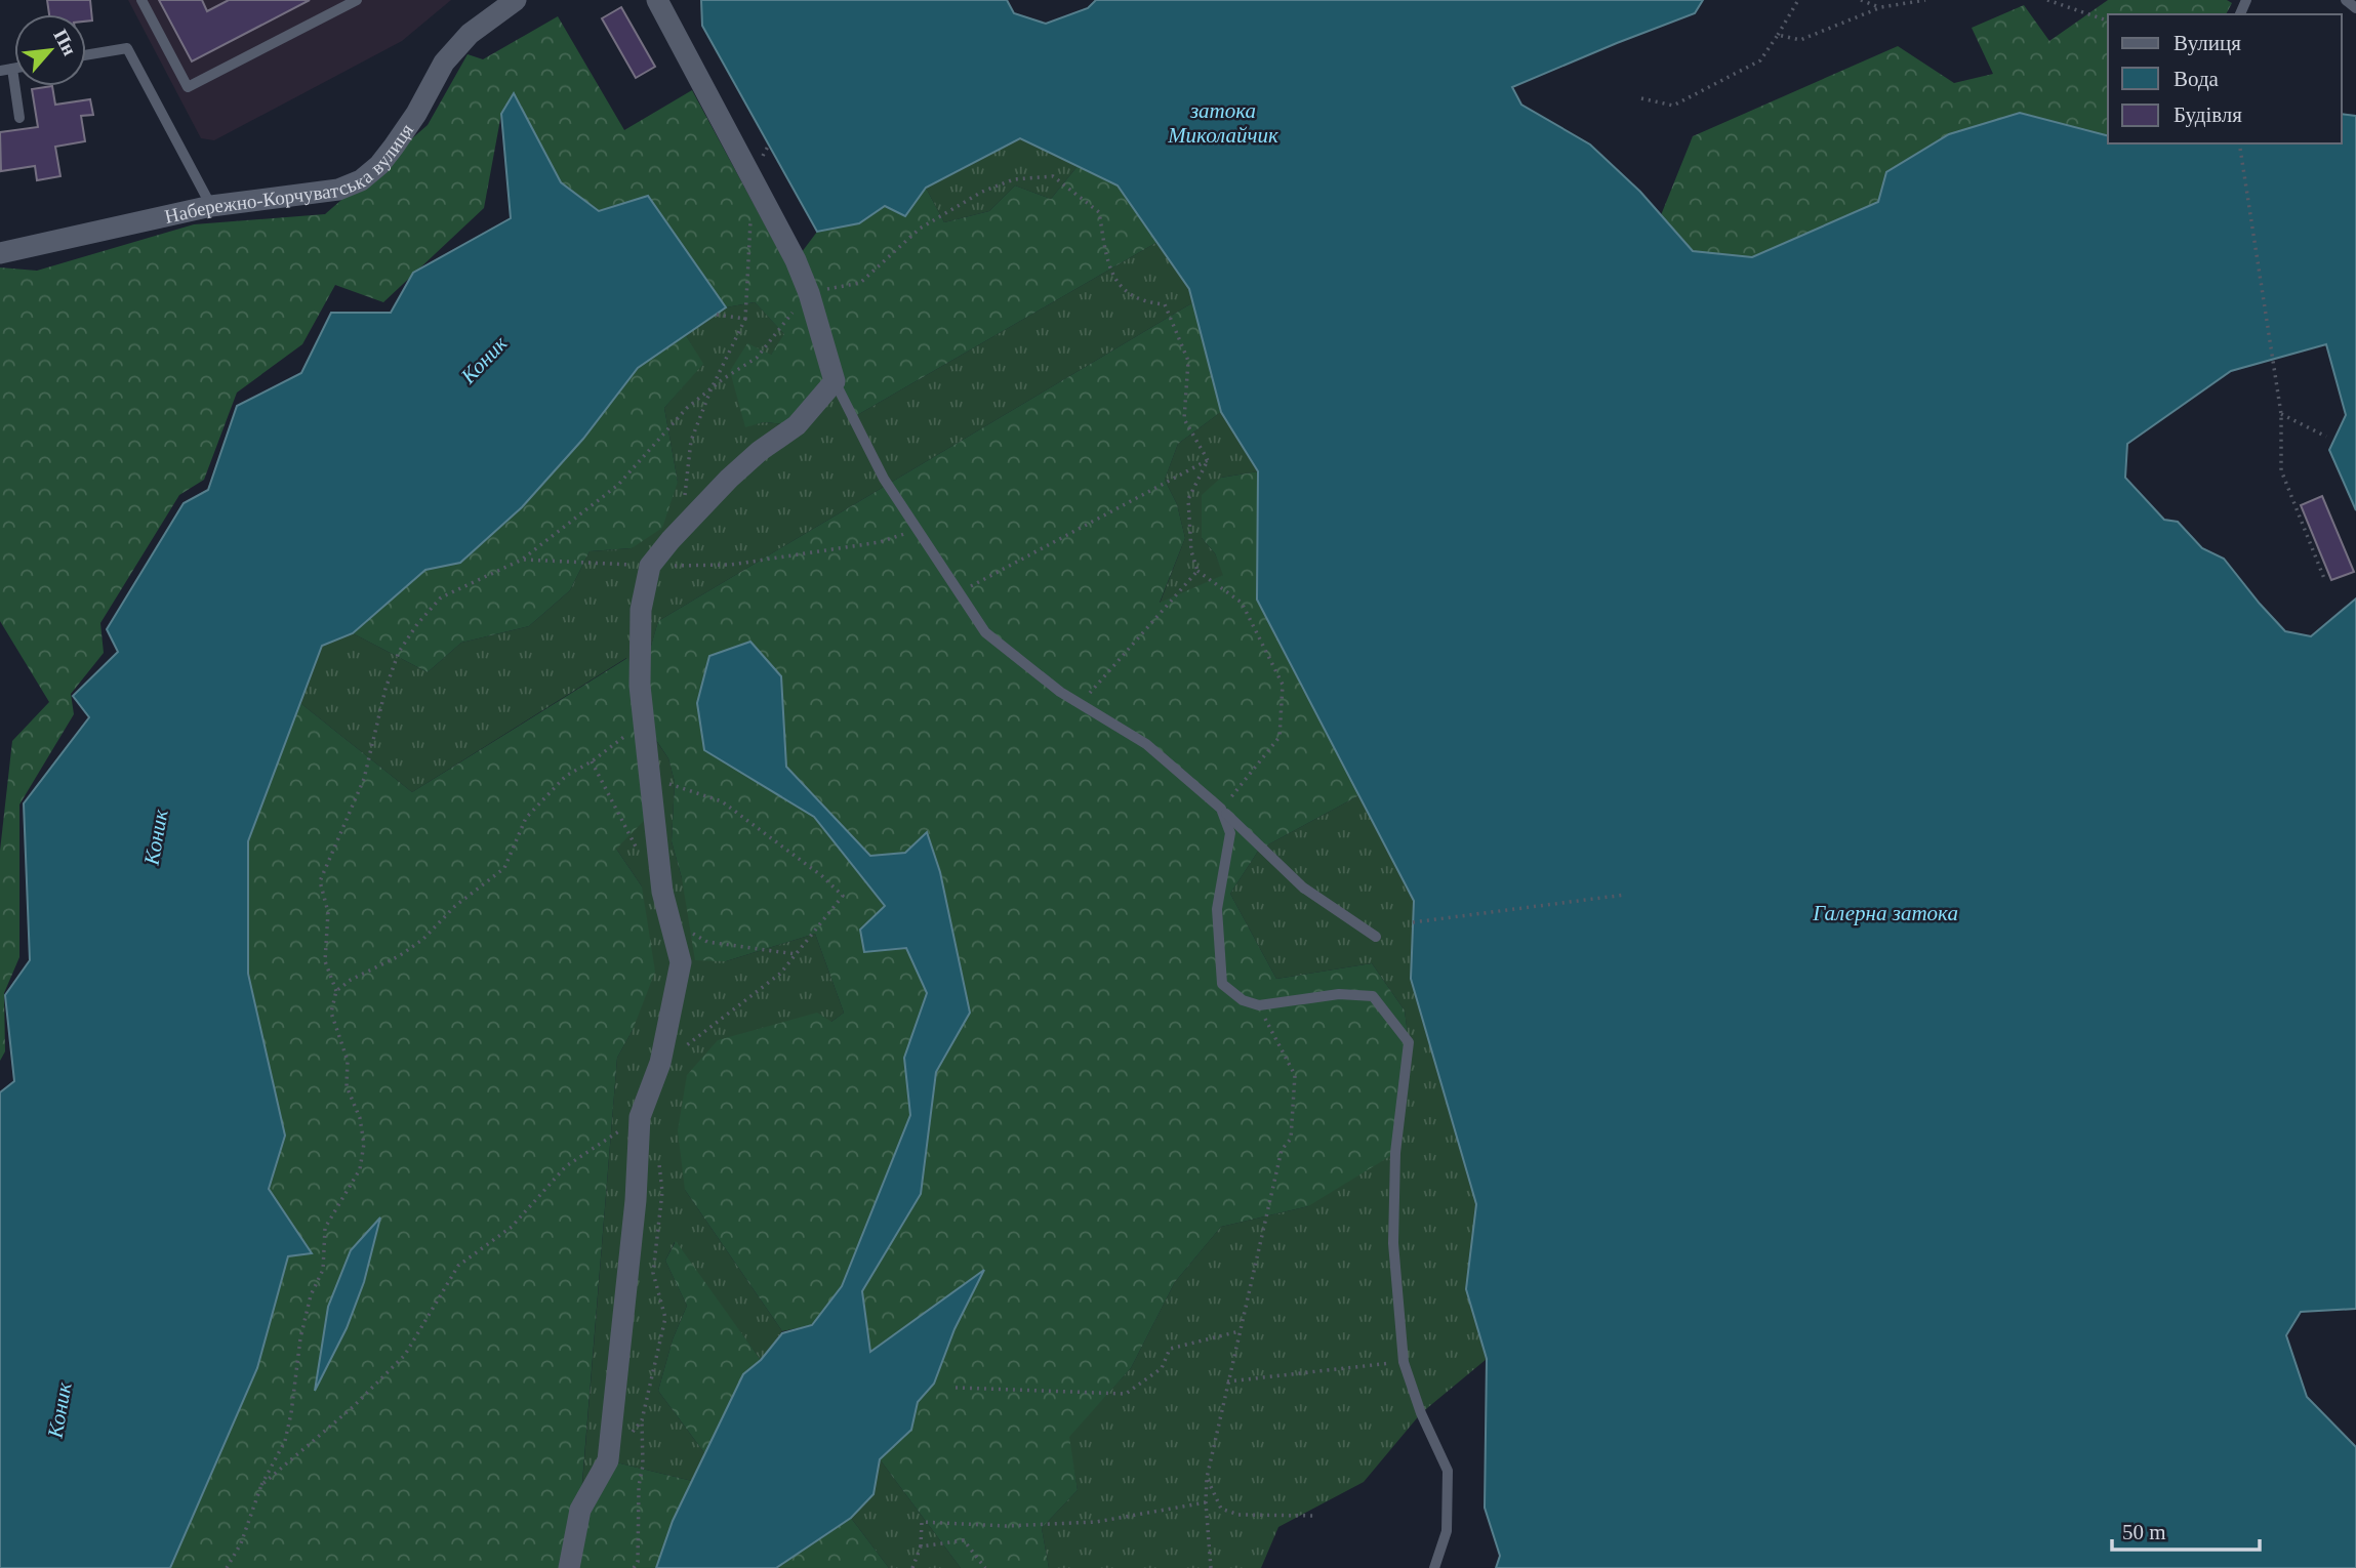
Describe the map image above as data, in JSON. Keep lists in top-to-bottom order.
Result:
{
  "streets": {
    "street": ["Набережно-Корчуватська вулиця"]
  },
  "water": ["затока Миколайчик", "Коник", "Галерна затока"],
  "legend": ["Вулиця", "Вода", "Будівля"],
  "scale_bar": "50 m",
  "north": "top right"
}
